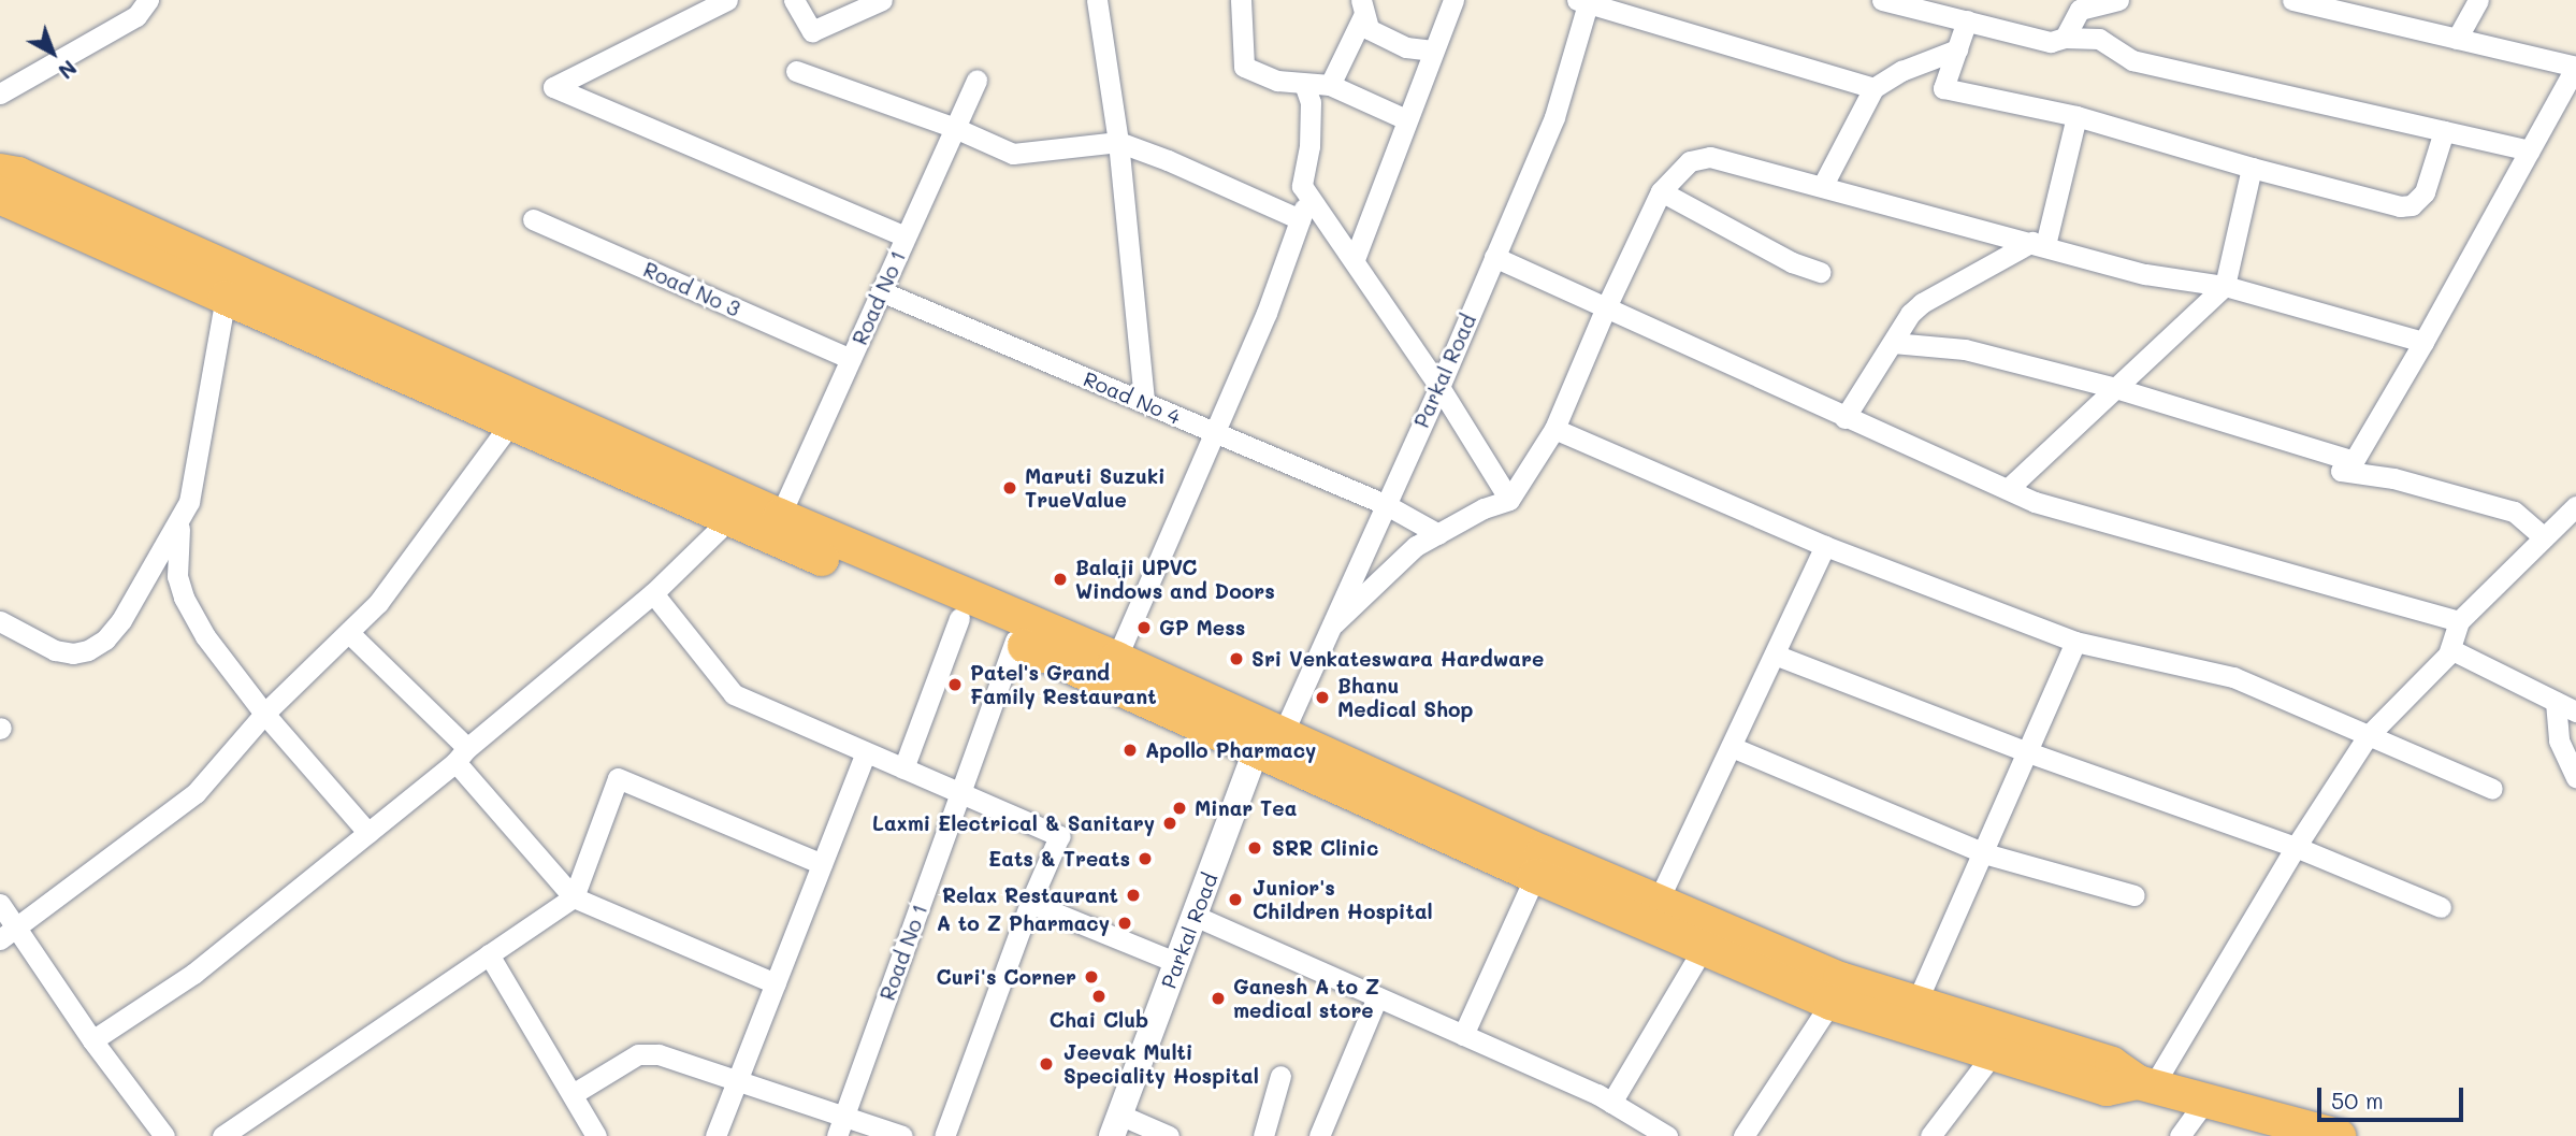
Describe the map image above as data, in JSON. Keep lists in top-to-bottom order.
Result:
{
  "streets": {
    "street": [
      "Road No 3",
      "Road No 1",
      "Parkal Road",
      "Road No 4"
    ]
  },
  "crossings": [
    ["Road No 3", "Road No 1"],
    ["Road No 1", "Road No 4"],
    ["Parkal Road", "Road No 4"]
  ],
  "places": [
    "Maruti Suzuki TrueValue",
    "Balaji UPVC Windows and Doors",
    "GP Mess",
    "Sri Venkateswara Hardware",
    "Patel's Grand Family Restaurant",
    "Bhanu Medical Shop",
    "Apollo Pharmacy",
    "Minar Tea",
    "Laxmi Electrical & Sanitary",
    "SRR Clinic",
    "Eats & Treats",
    "Relax Restaurant",
    "Junior's Children Hospital",
    "A to Z Pharmacy",
    "Curi's Corner",
    "Chai Club",
    "Ganesh A to Z medical store",
    "Jeevak Multi Speciality Hospital"
  ],
  "scale_bar": "50 m",
  "north": "bottom right"
}
